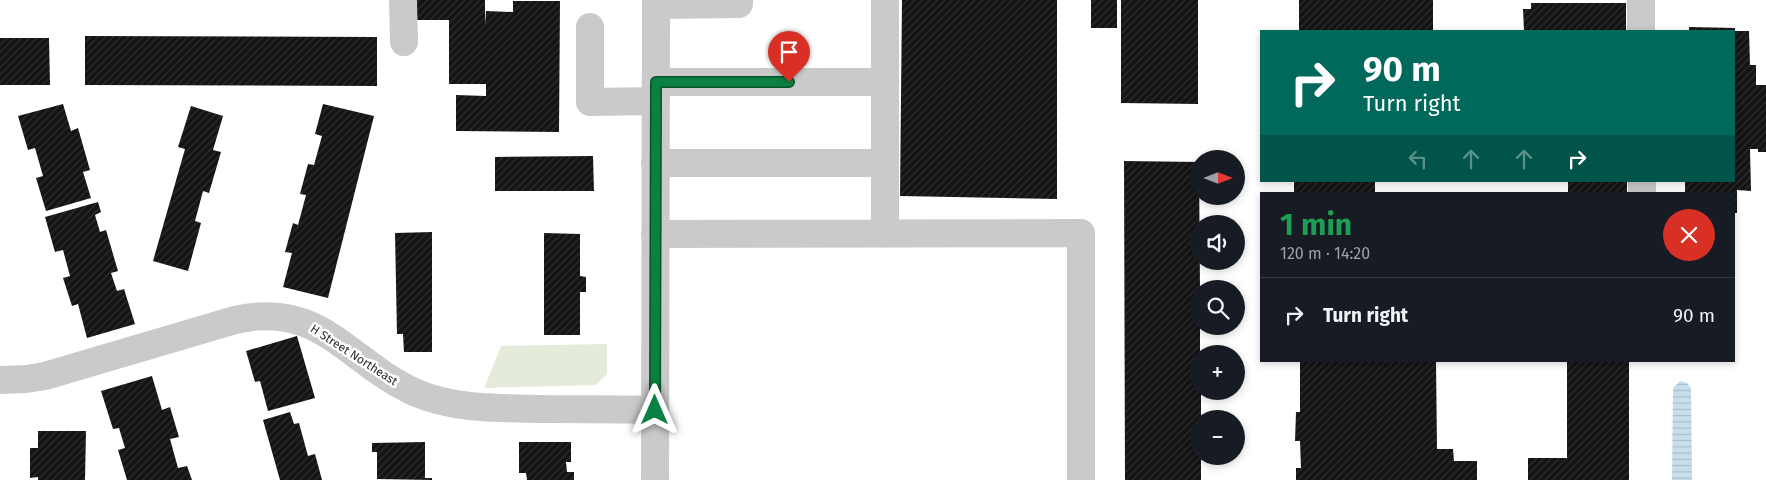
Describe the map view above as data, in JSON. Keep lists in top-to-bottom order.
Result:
{
  "streets": {
    "street": ["H Street Northeast"]
  },
  "north": "right",
  "page": {
    "turn": ["90 m", "Turn right"],
    "map_buttons": ["+", "−"],
    "heading": ["1 min", "120 m · 14:20"],
    "list": [
      {
        "name": "Turn right",
        "value": "90 m"
      }
    ]
  }
}
